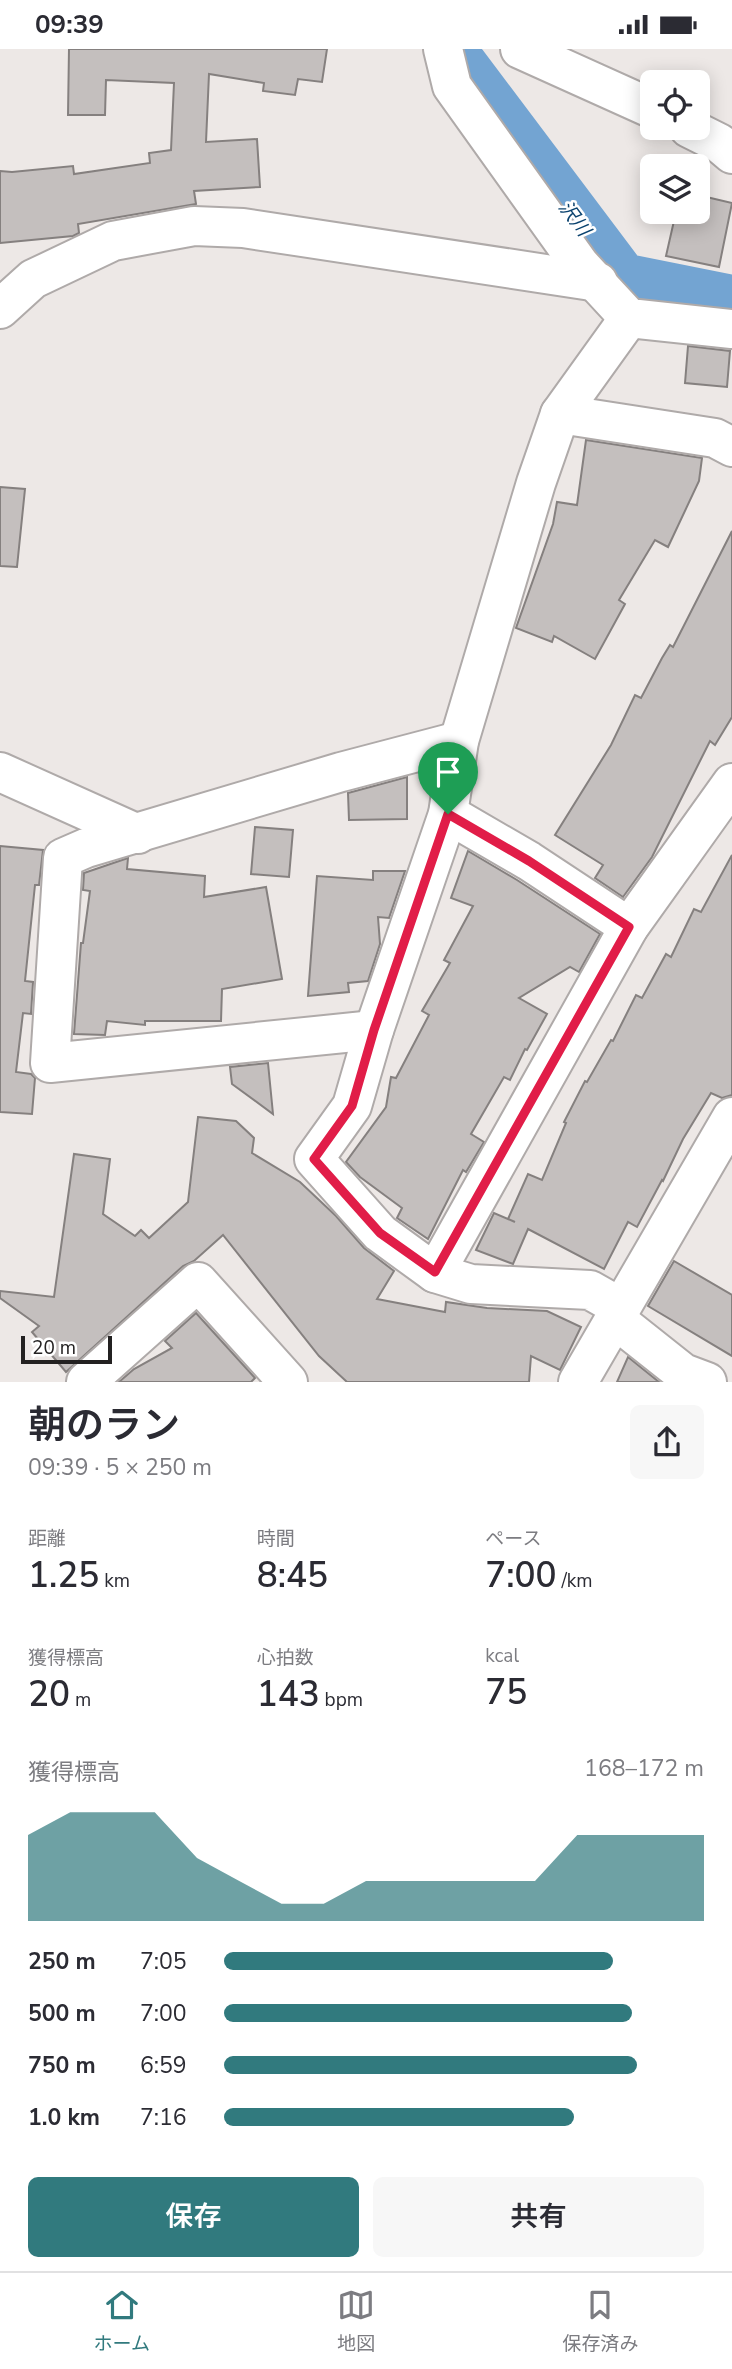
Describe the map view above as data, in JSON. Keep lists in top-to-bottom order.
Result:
{
  "water": ["沢川"],
  "scale_bar": "20 m",
  "page": {
    "status": "09:39",
    "scale": "20 m",
    "heading": ["朝のラン", "09:39 · 5 × 250 m"],
    "stats": [
      ["距離", "1.25 km"],
      ["時間", "8:45"],
      ["ペース", "7:00 /km"],
      ["獲得標高", "20 m"],
      ["心拍数", "143 bpm"],
      ["kcal", "75"]
    ],
    "chart": ["獲得標高", "168–172 m"],
    "list": [
      {
        "name": "250 m",
        "note": "7:05"
      },
      {
        "name": "500 m",
        "note": "7:00"
      },
      {
        "name": "750 m",
        "note": "6:59"
      },
      {
        "name": "1.0 km",
        "note": "7:16"
      }
    ],
    "buttons": ["保存", "共有"],
    "tabs": ["ホーム", "地図", "保存済み"]
  }
}
